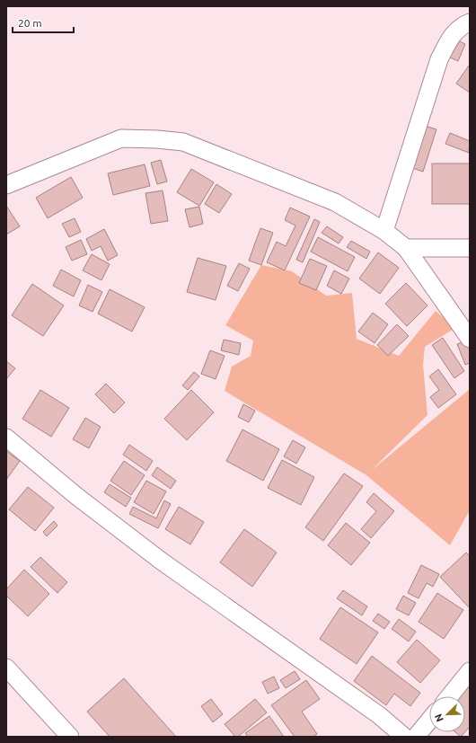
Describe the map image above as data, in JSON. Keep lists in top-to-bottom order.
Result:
{
  "scale_bar": "20 m",
  "north": "bottom left"
}
